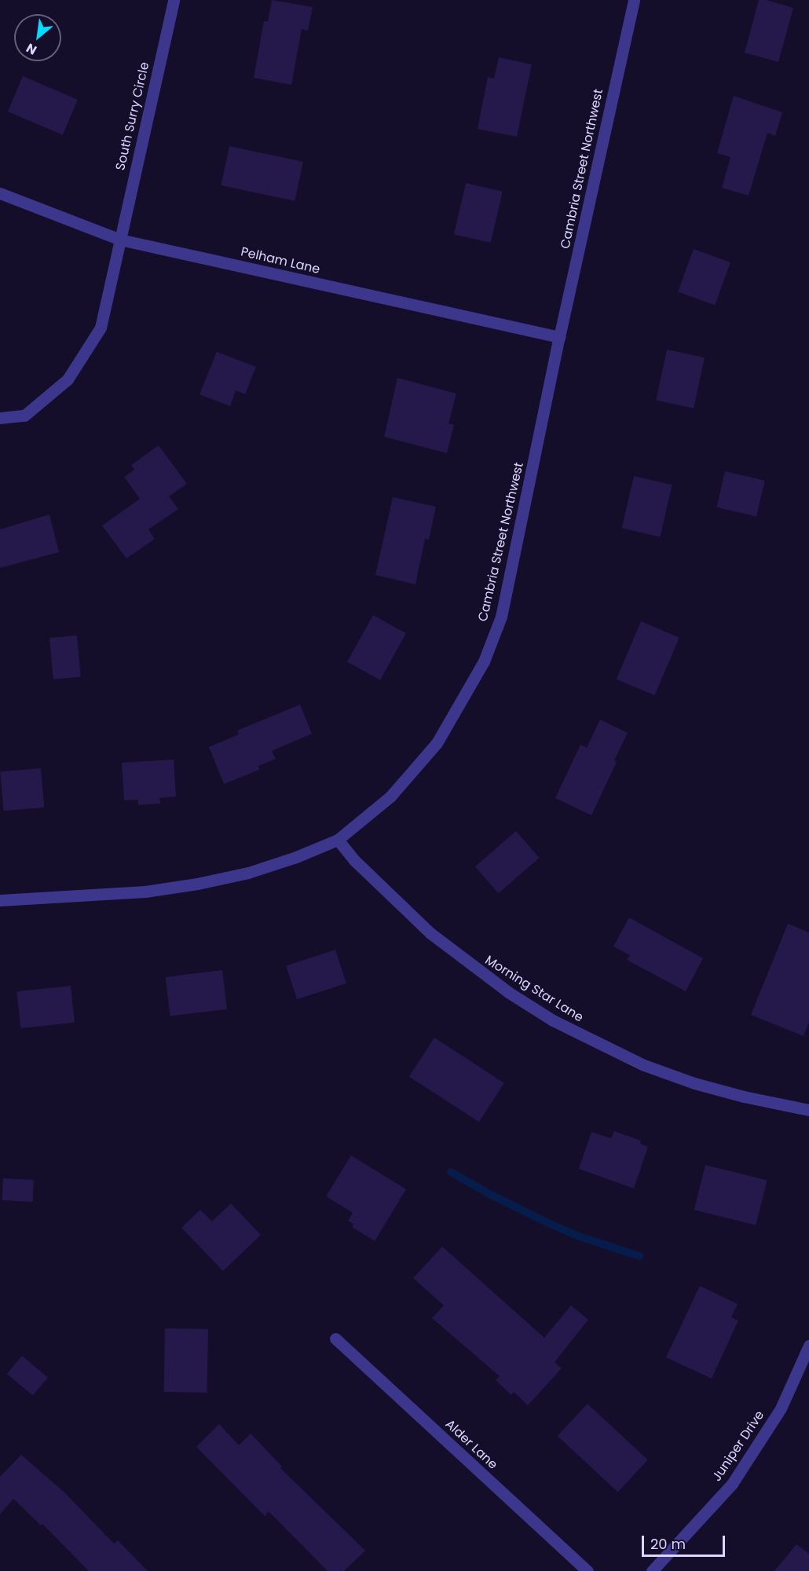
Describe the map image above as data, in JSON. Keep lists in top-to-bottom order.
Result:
{
  "streets": {
    "street": [
      "South Surry Circle",
      "Cambria Street Northwest",
      "Pelham Lane",
      "Morning Star Lane",
      "Alder Lane",
      "Juniper Drive"
    ]
  },
  "crossings": [
    ["South Surry Circle", "Pelham Lane"],
    ["Cambria Street Northwest", "Pelham Lane"],
    ["Cambria Street Northwest", "Morning Star Lane"]
  ],
  "scale_bar": "20 m",
  "north": "bottom left"
}
